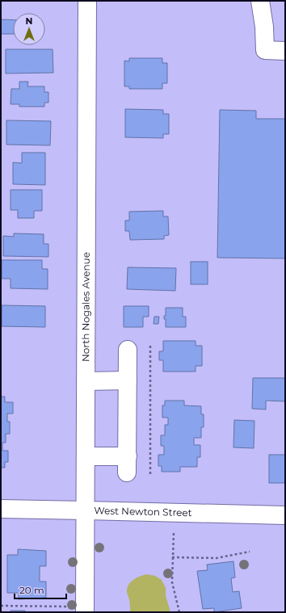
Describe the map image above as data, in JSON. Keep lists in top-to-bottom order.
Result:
{
  "streets": {
    "street": ["North Nogales Avenue", "West Newton Street"]
  },
  "crossings": [
    ["North Nogales Avenue", "West Newton Street"]
  ],
  "scale_bar": "20 m",
  "north": "top"
}
